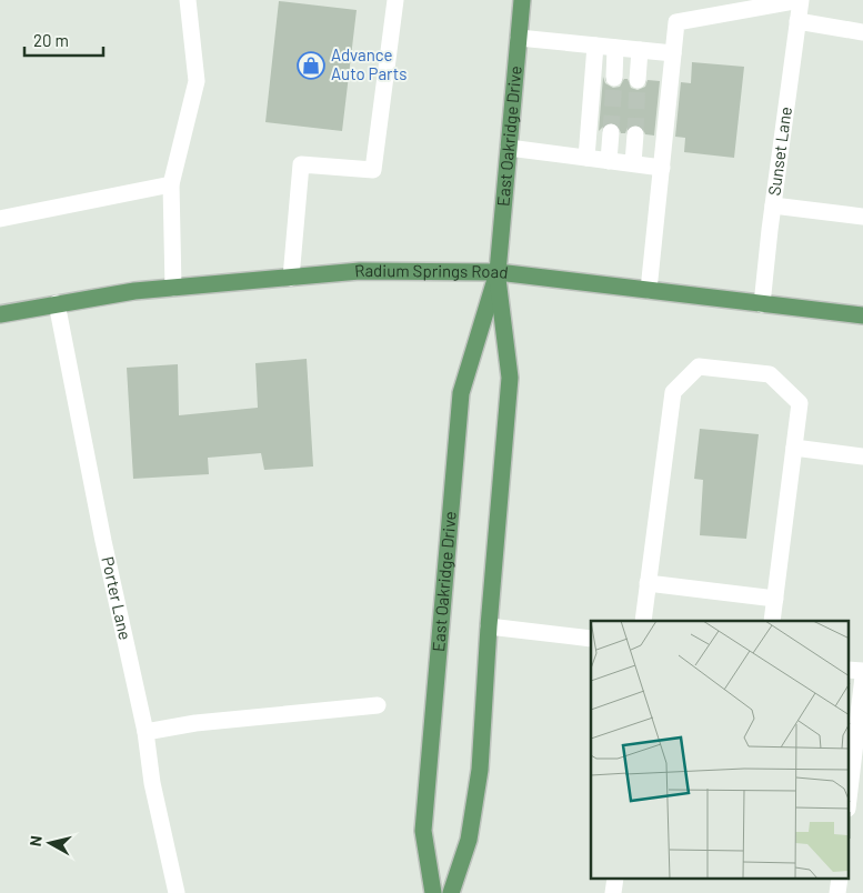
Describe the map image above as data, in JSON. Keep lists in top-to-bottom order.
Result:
{
  "streets": {
    "main road": ["East Oakridge Drive", "Radium Springs Road"],
    "street": ["Sunset Lane", "Porter Lane"]
  },
  "crossings": [
    ["East Oakridge Drive", "Radium Springs Road"],
    ["Sunset Lane", "Radium Springs Road"],
    ["Radium Springs Road", "Porter Lane"]
  ],
  "places": {
    "shop": ["Advance Auto Parts"]
  },
  "scale_bar": "20 m",
  "north": "left"
}
